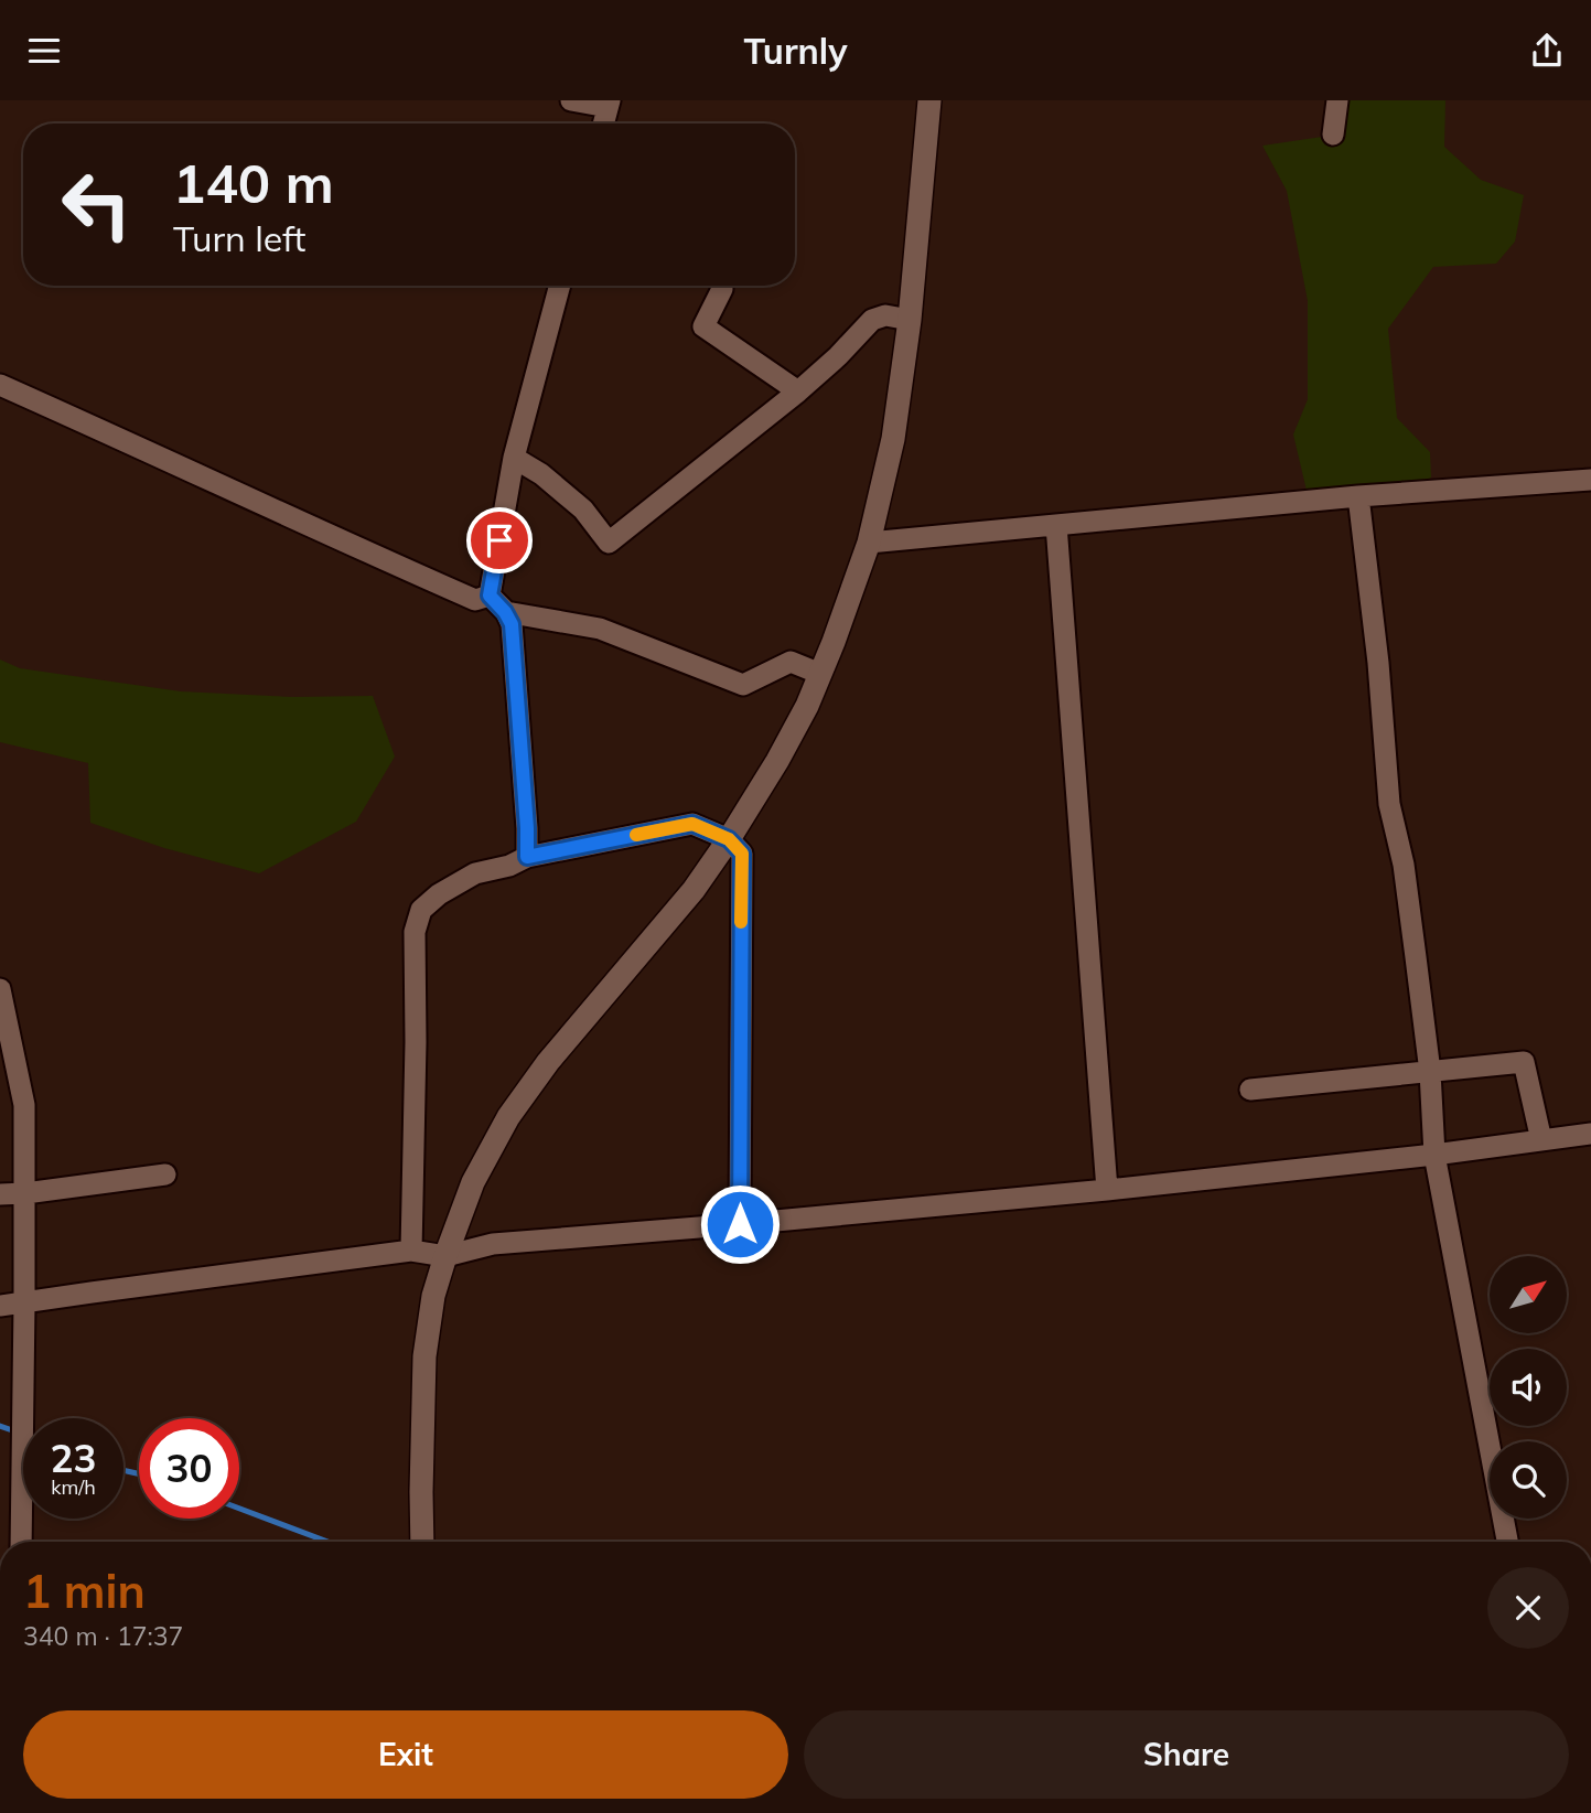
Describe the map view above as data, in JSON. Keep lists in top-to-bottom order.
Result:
{
  "north": "top right",
  "page": {
    "header": "Turnly",
    "turn": ["140 m", "Turn left"],
    "speed": "23 km/h",
    "limit": "30",
    "heading": ["1 min", "340 m · 17:37"],
    "buttons": ["Exit", "Share"]
  }
}
